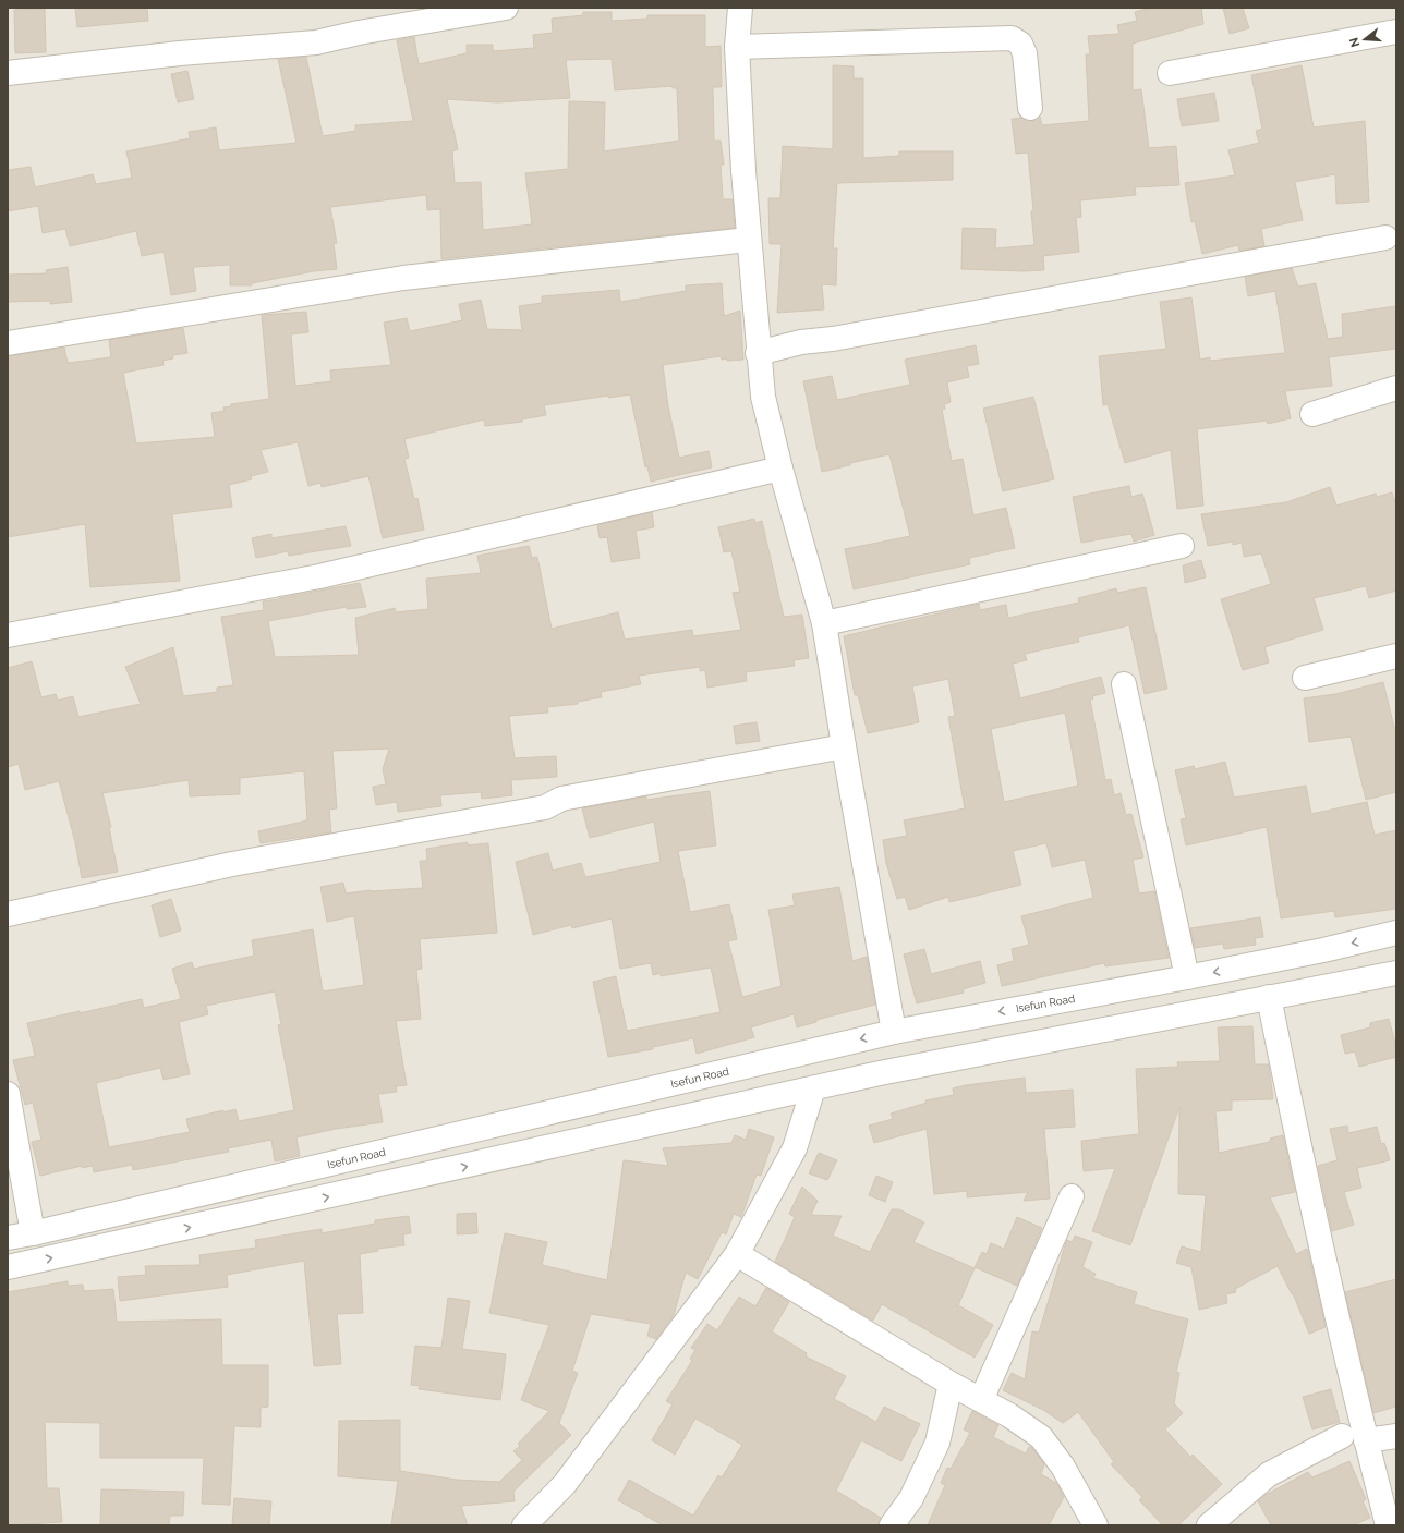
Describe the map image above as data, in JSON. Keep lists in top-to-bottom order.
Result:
{
  "streets": {
    "street": ["Isefun Road"]
  },
  "north": "left"
}
